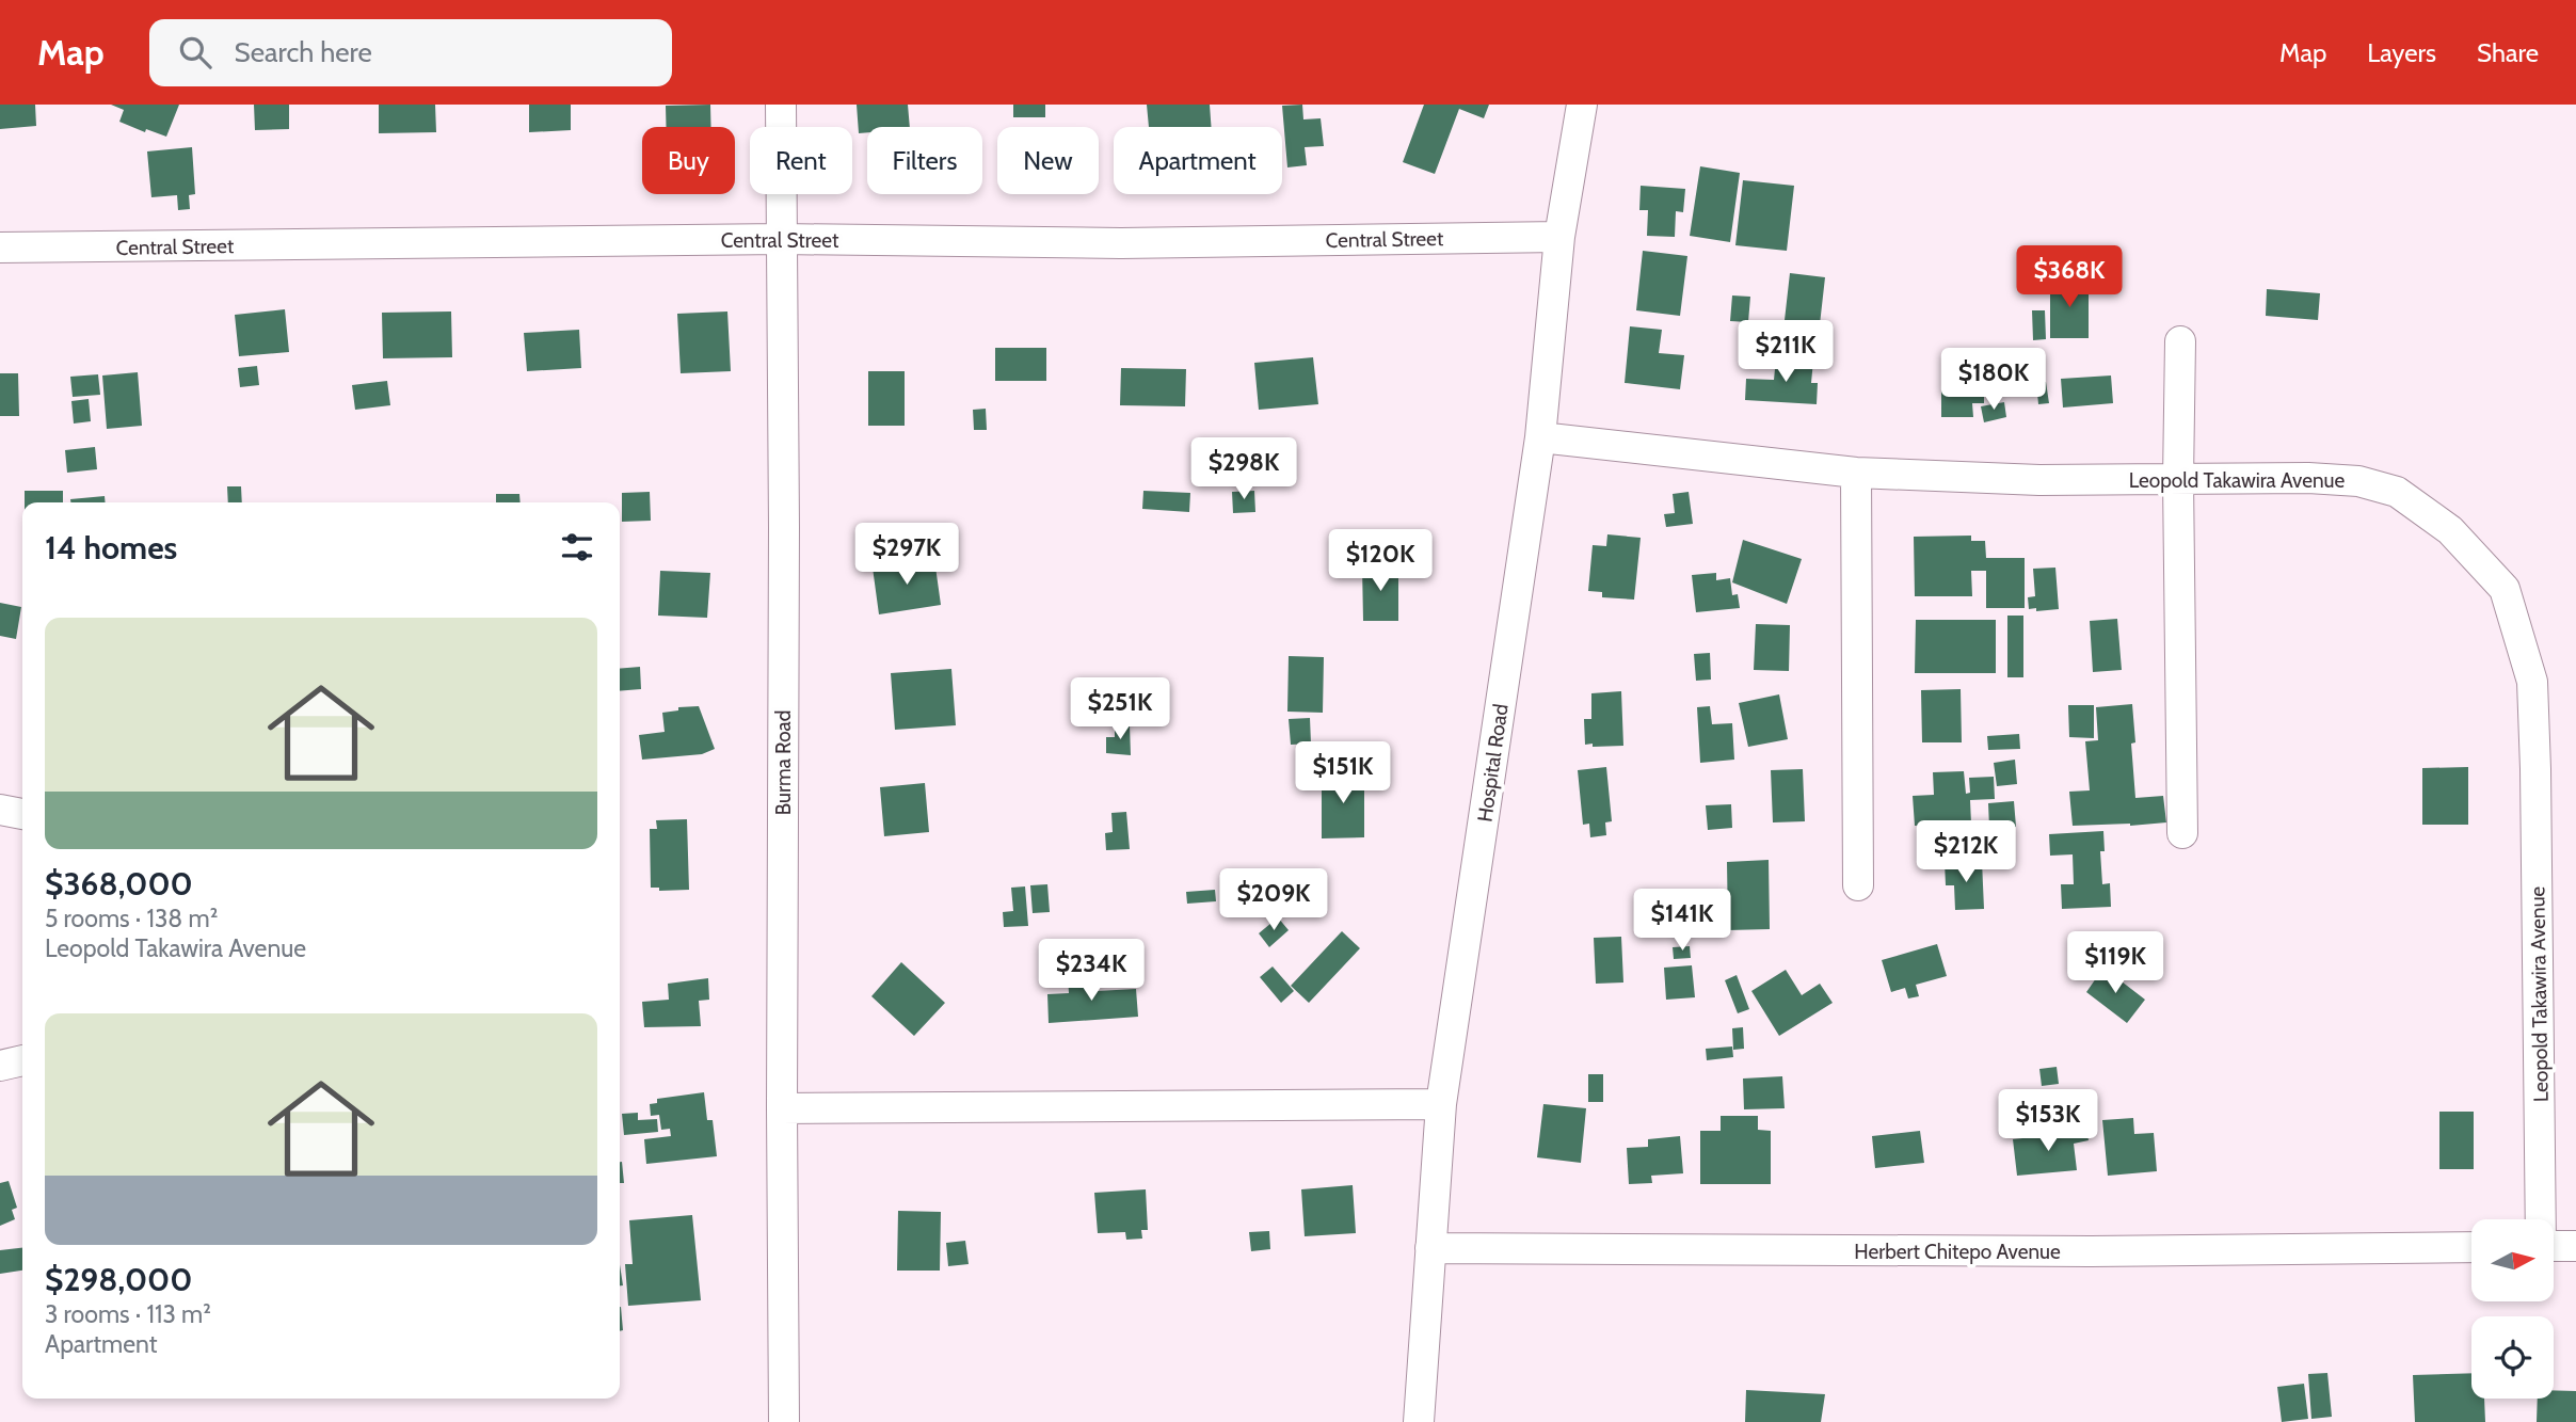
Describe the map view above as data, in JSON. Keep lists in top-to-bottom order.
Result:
{
  "streets": {
    "street": [
      "Central Street",
      "Leopold Takawira Avenue",
      "Burma Road",
      "Hospital Road",
      "Herbert Chitepo Avenue"
    ]
  },
  "crossings": [
    ["Central Street", "Burma Road"],
    ["Central Street", "Hospital Road"],
    ["Leopold Takawira Avenue", "Hospital Road"],
    ["Hospital Road", "Herbert Chitepo Avenue"]
  ],
  "north": "right",
  "page": {
    "header": "Map",
    "search": "Search here",
    "nav": ["Map", "Layers", "Share"],
    "chip": [
      "Buy",
      "Rent",
      "Filters",
      "New",
      "Apartment"
    ],
    "price": [
      "$368K",
      "$211K",
      "$180K",
      "$298K",
      "$297K",
      "$120K",
      "$251K",
      "$151K",
      "$212K",
      "$209K",
      "$141K",
      "$119K",
      "$234K",
      "$153K"
    ],
    "heading": "14 homes",
    "list": [
      {
        "name": "$368,000",
        "note": "5 rooms · 138 m² · Leopold Takawira Avenue"
      },
      {
        "name": "$298,000",
        "note": "3 rooms · 113 m² · Apartment"
      }
    ]
  }
}
